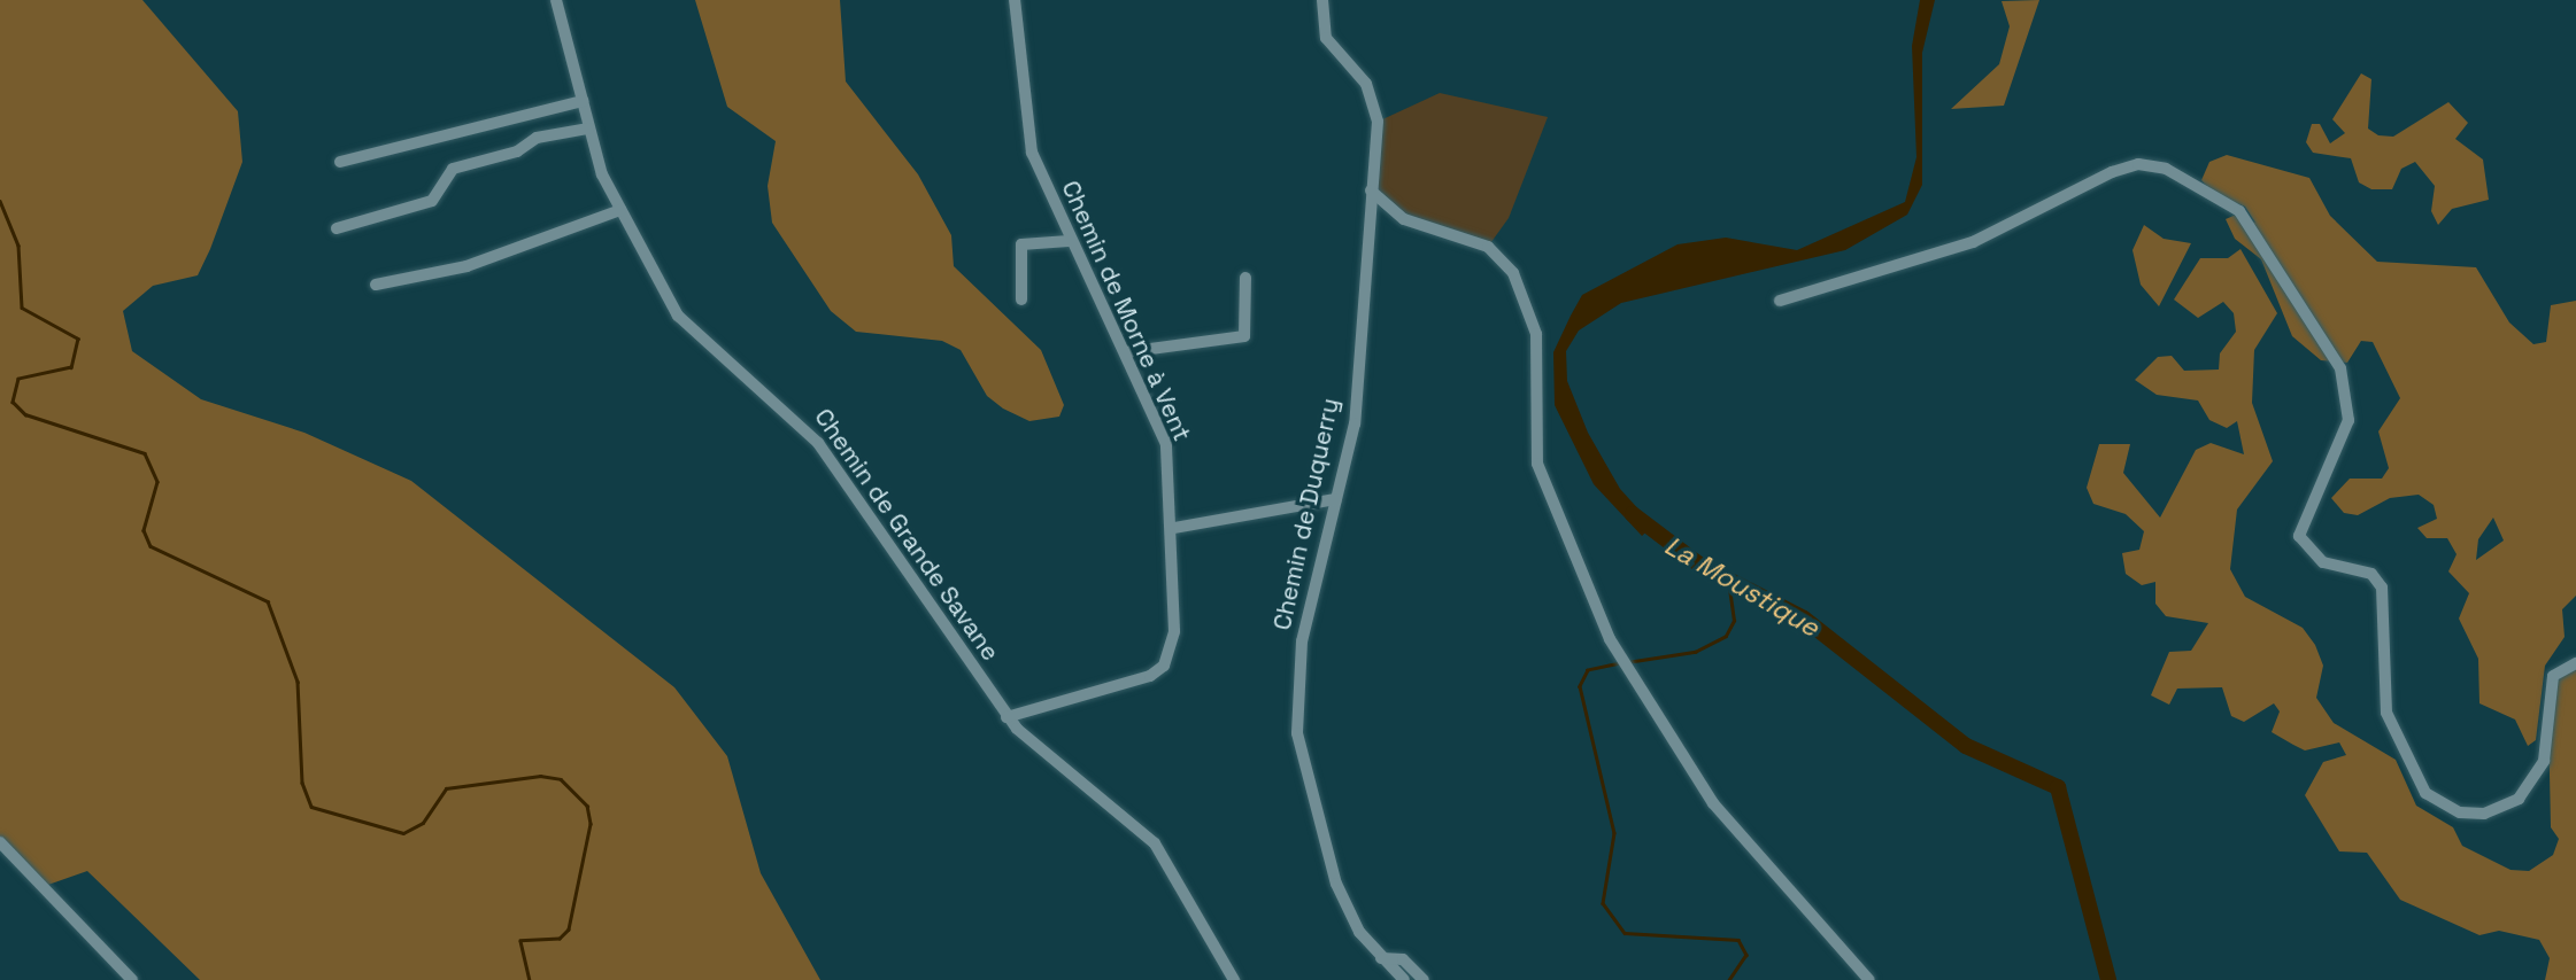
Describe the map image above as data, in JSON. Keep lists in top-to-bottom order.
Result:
{
  "streets": {
    "street": ["Chemin de Morne à Vent", "Chemin de Duquerry", "Chemin de Grande Savane"]
  },
  "crossings": [
    ["Chemin de Morne à Vent", "Chemin de Grande Savane"]
  ],
  "water": ["La Moustique"]
}
